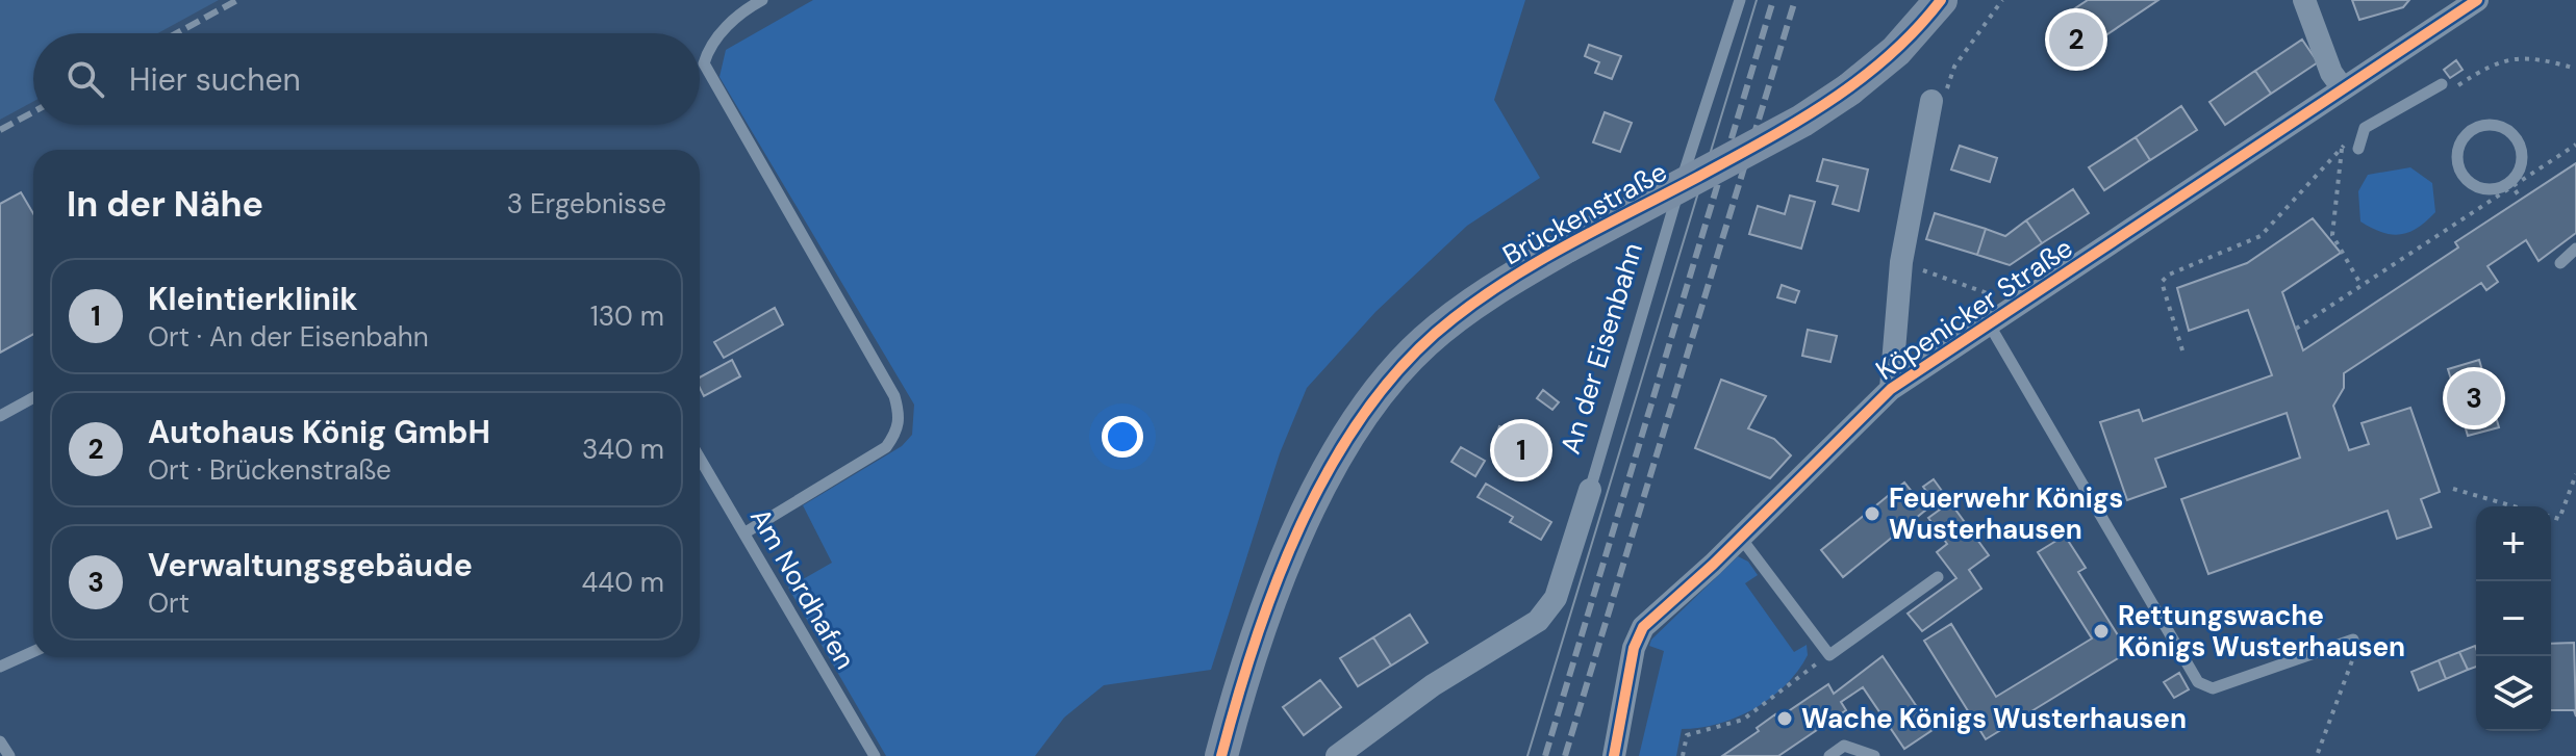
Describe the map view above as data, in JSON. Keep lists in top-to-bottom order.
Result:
{
  "streets": {
    "main road": ["Brückenstraße"],
    "street": ["Köpenicker Straße", "An der Eisenbahn"],
    "lane": ["Am Nordhafen"]
  },
  "places": ["Feuerwehr Königs Wusterhausen", "Rettungswache Königs Wusterhausen", "Wache Königs Wusterhausen"],
  "page": {
    "pins": ["2", "3", "1"],
    "search": "Hier suchen",
    "heading": ["In der Nähe", "3 Ergebnisse"],
    "list": [
      {
        "mark": "1",
        "name": "Kleintierklinik",
        "note": "Ort · An der Eisenbahn",
        "value": "130 m"
      },
      {
        "mark": "2",
        "name": "Autohaus König GmbH",
        "note": "Ort · Brückenstraße",
        "value": "340 m"
      },
      {
        "mark": "3",
        "name": "Verwaltungsgebäude",
        "note": "Ort",
        "value": "440 m"
      }
    ],
    "map_buttons": ["+", "−"]
  }
}
